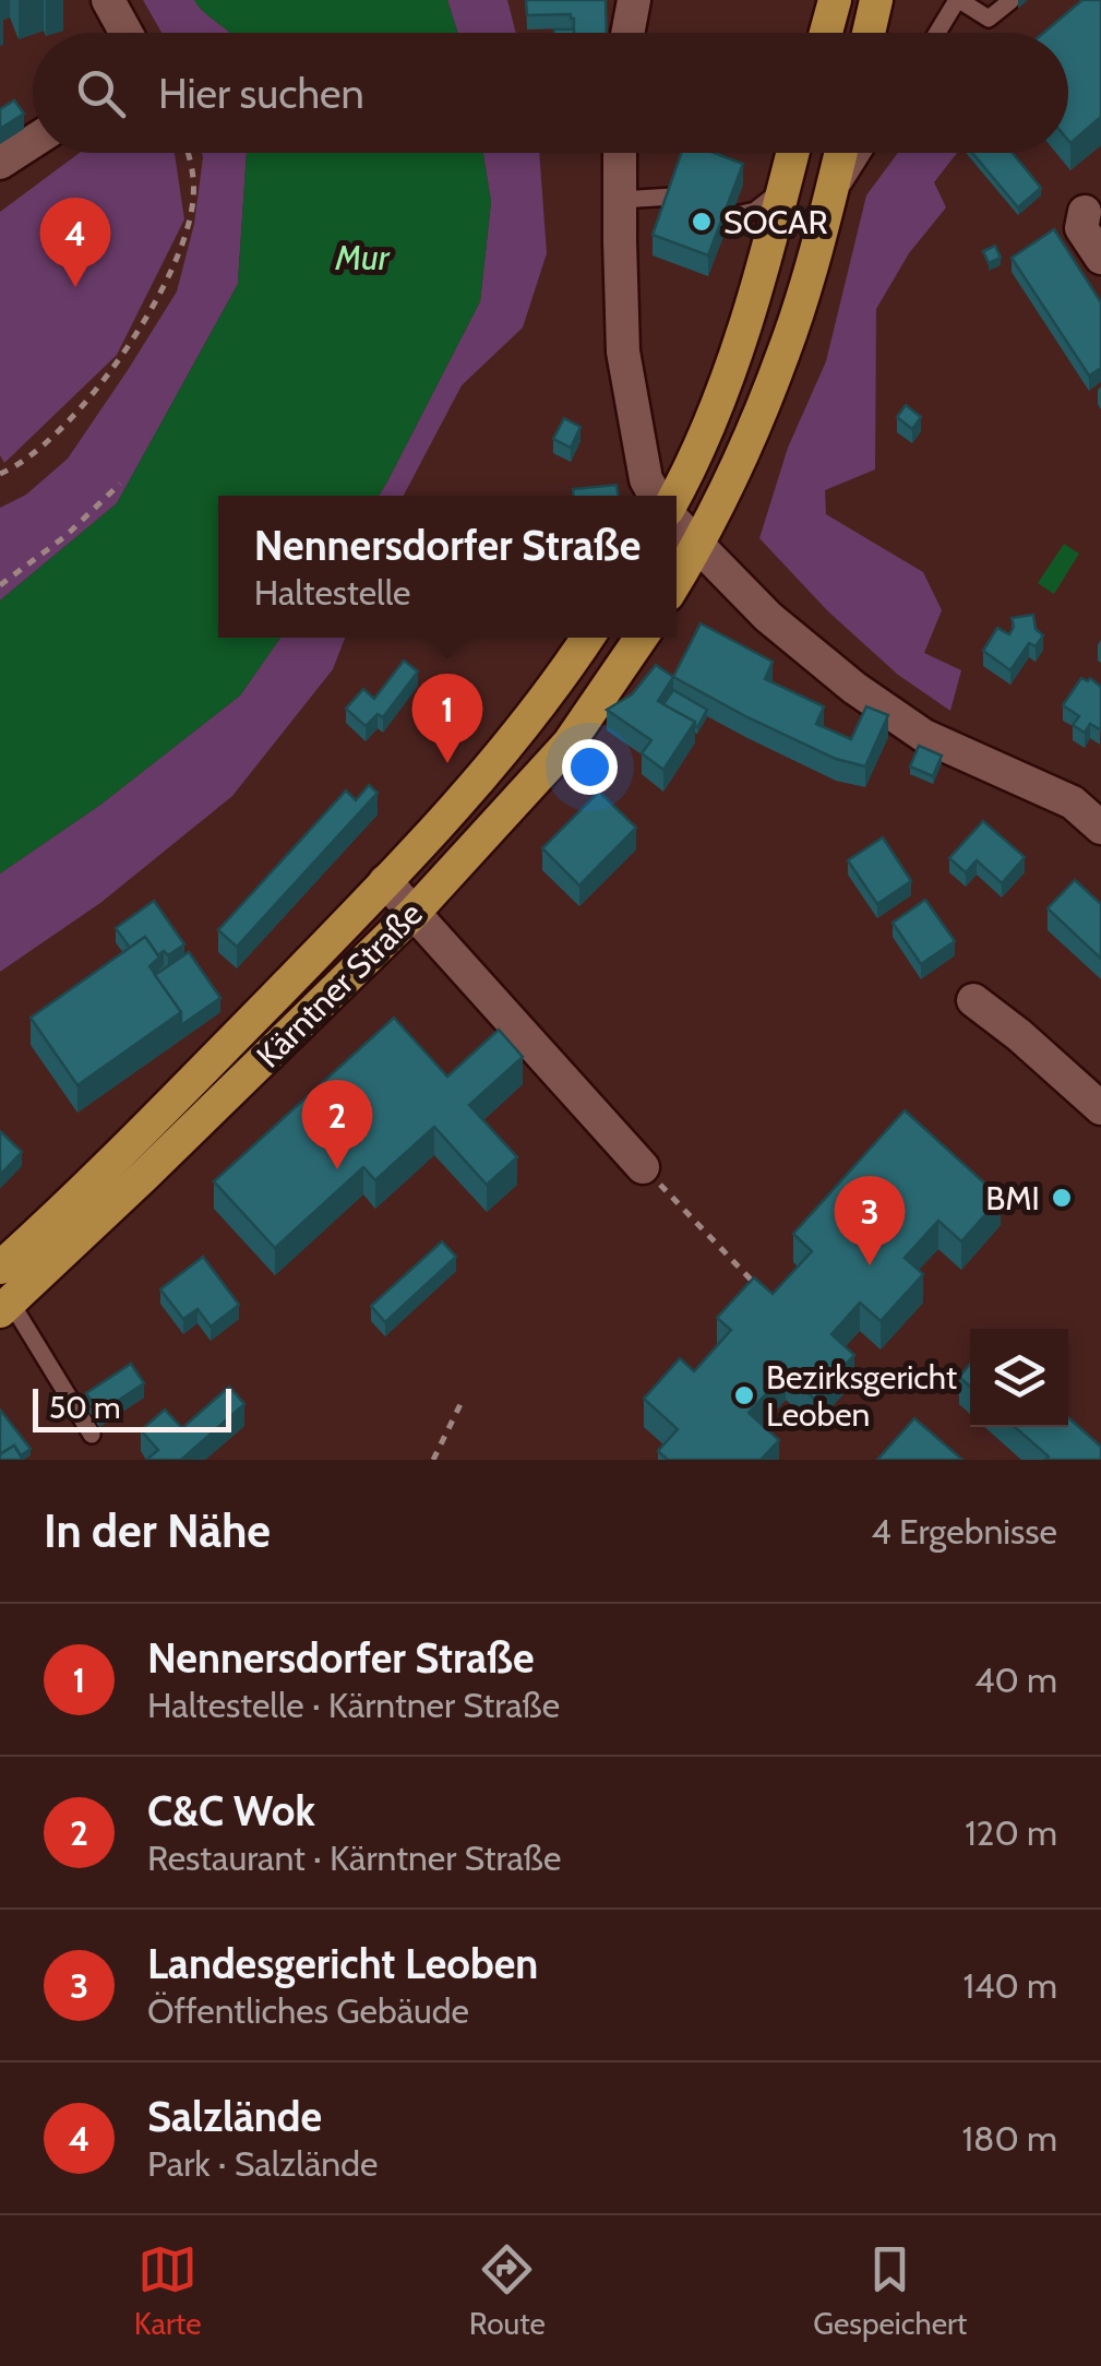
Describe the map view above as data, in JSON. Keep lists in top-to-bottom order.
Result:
{
  "streets": {
    "main road": ["Kärntner Straße"]
  },
  "water": ["Mur"],
  "places": ["SOCAR", "BMI", "Bezirksgericht Leoben"],
  "scale_bar": "50 m",
  "page": {
    "search": "Hier suchen",
    "pins": [
      "4",
      "1",
      "2",
      "3"
    ],
    "popup": ["Nennersdorfer Straße", "Haltestelle"],
    "scale": "50 m",
    "heading": ["In der Nähe", "4 Ergebnisse"],
    "list": [
      {
        "mark": "1",
        "name": "Nennersdorfer Straße",
        "note": "Haltestelle · Kärntner Straße",
        "value": "40 m"
      },
      {
        "mark": "2",
        "name": "C&C Wok",
        "note": "Restaurant · Kärntner Straße",
        "value": "120 m"
      },
      {
        "mark": "3",
        "name": "Landesgericht Leoben",
        "note": "Öffentliches Gebäude",
        "value": "140 m"
      },
      {
        "mark": "4",
        "name": "Salzlände",
        "note": "Park · Salzlände",
        "value": "180 m"
      }
    ],
    "nav": ["Karte", "Route", "Gespeichert"]
  }
}
